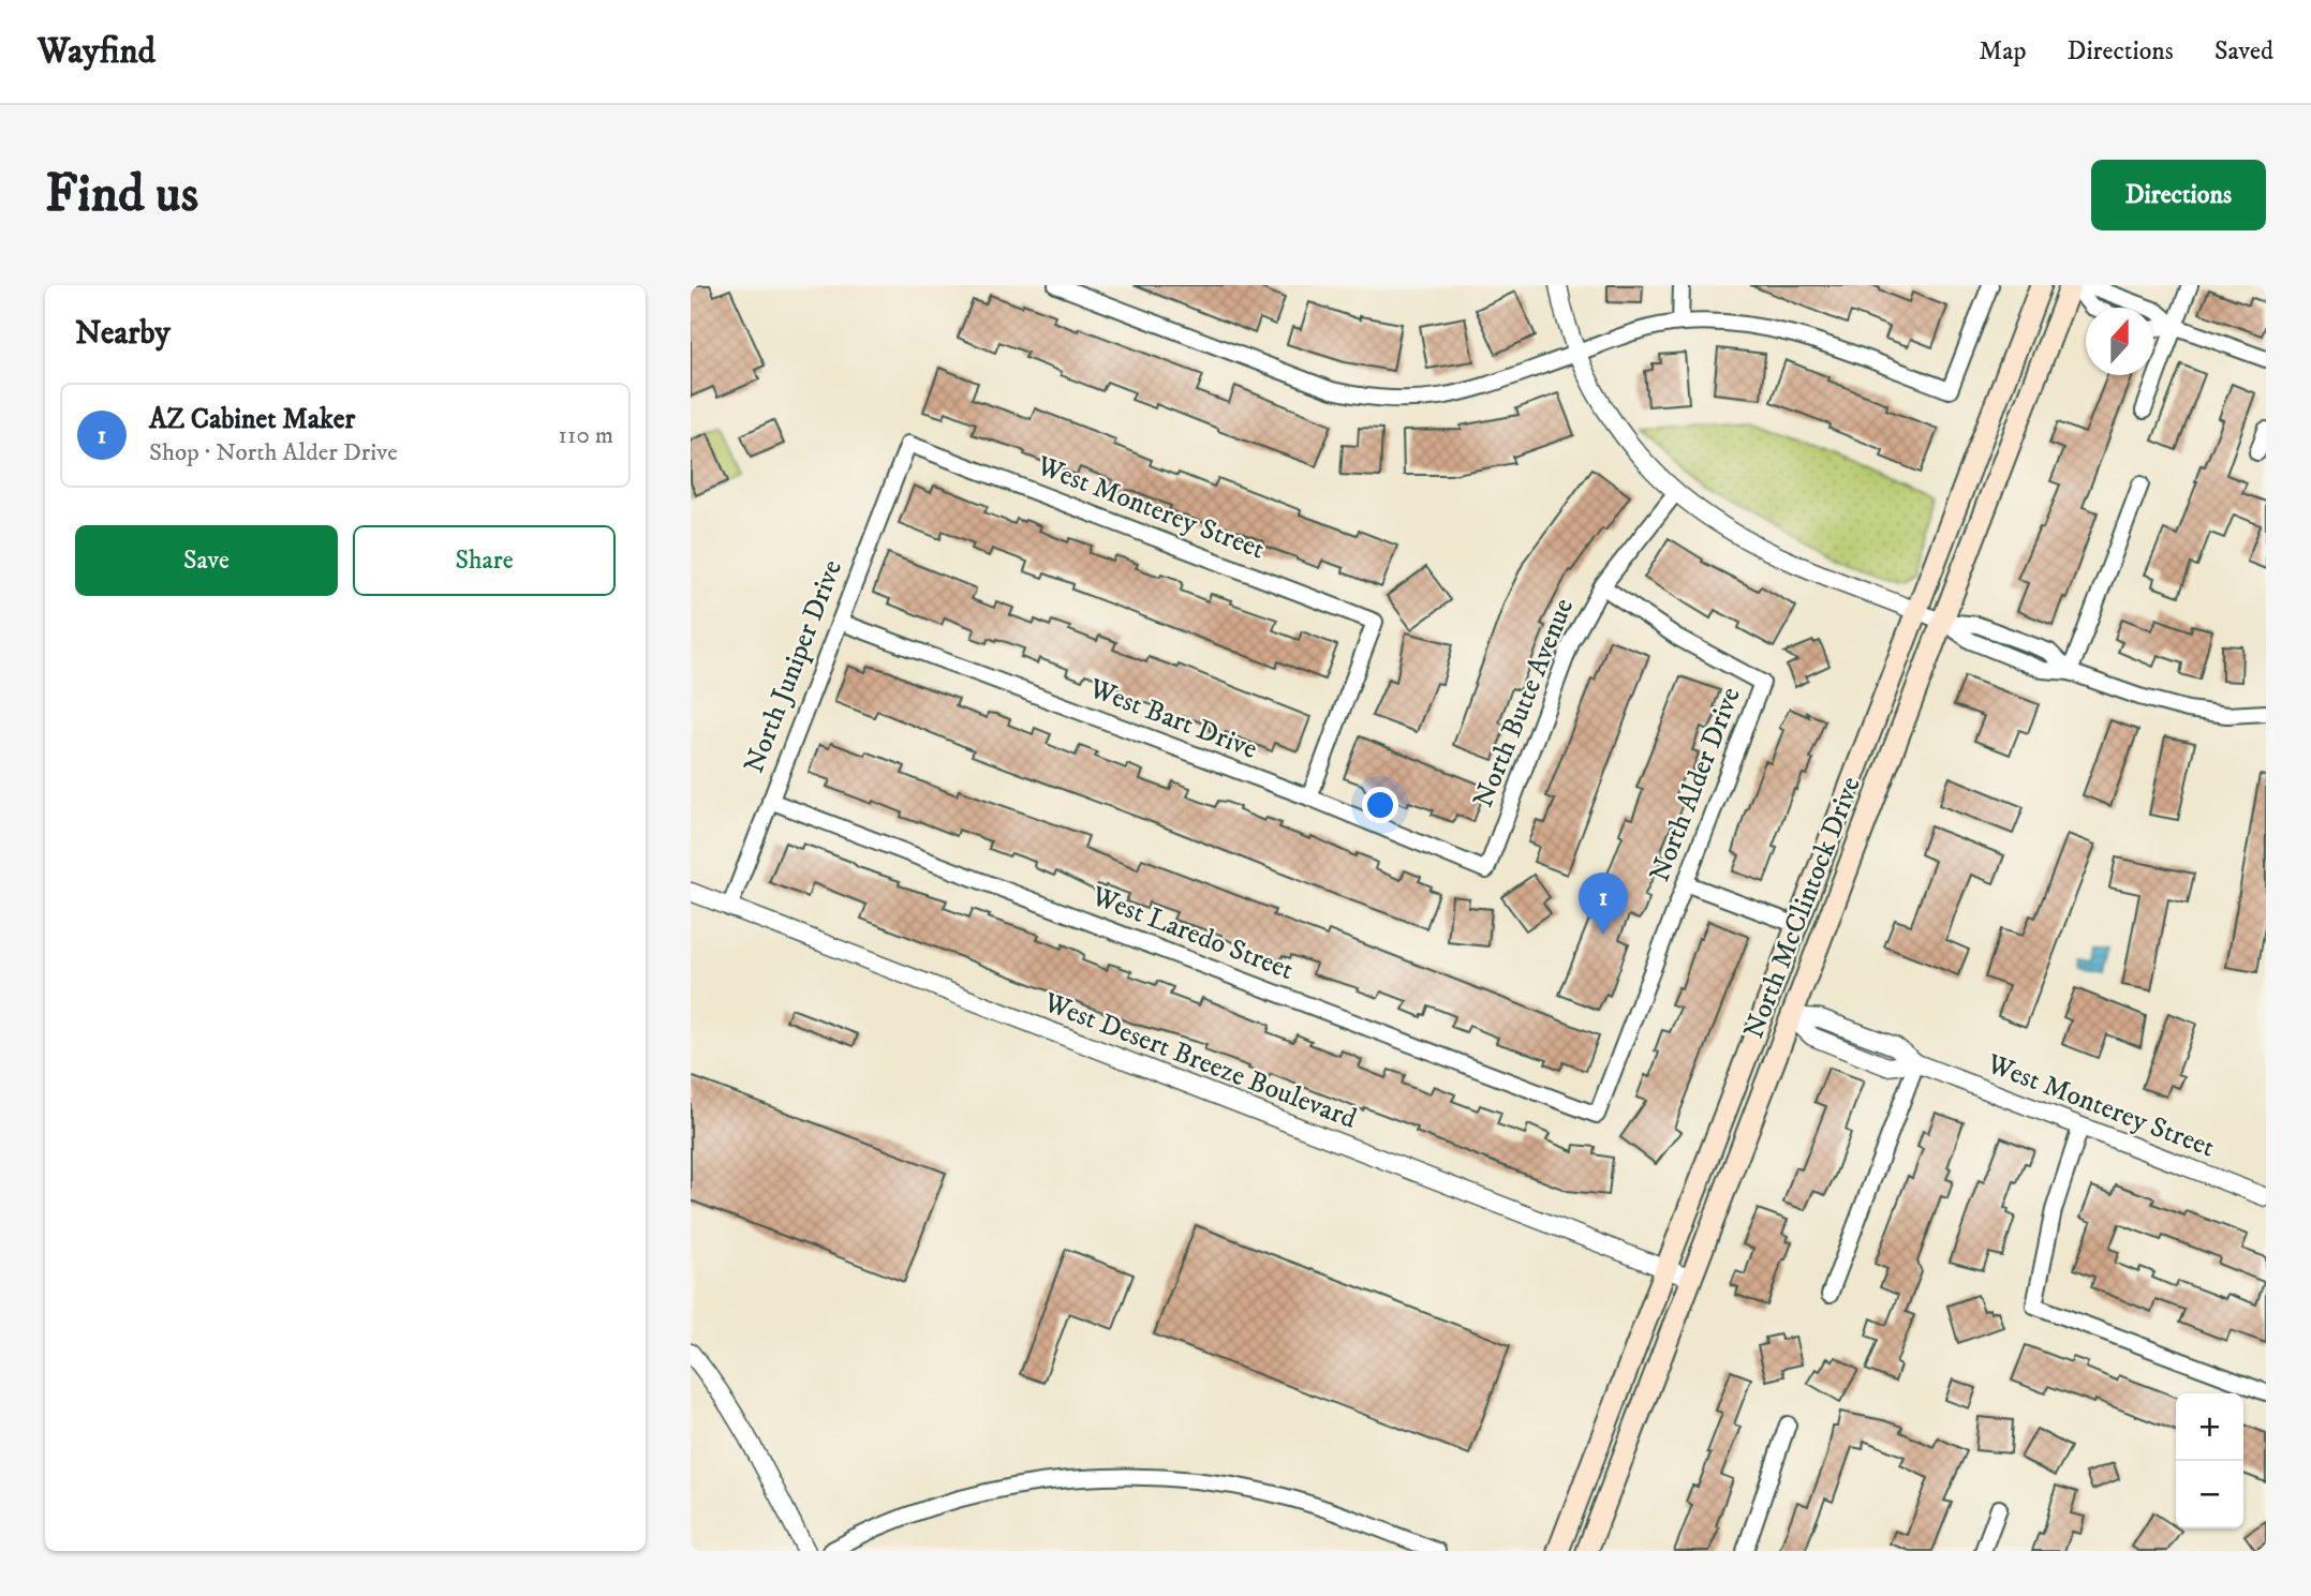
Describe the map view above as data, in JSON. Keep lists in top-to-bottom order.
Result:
{
  "streets": {
    "main road": ["North McClintock Drive"],
    "street": [
      "West Monterey Street",
      "North Juniper Drive",
      "North Butte Avenue",
      "West Bart Drive",
      "North Alder Drive",
      "West Laredo Street",
      "West Desert Breeze Boulevard"
    ]
  },
  "crossings": [
    ["West Monterey Street", "North Juniper Drive"],
    ["West Monterey Street", "West Bart Drive"],
    ["West Monterey Street", "North McClintock Drive"],
    ["North Juniper Drive", "West Bart Drive"],
    ["North Juniper Drive", "West Laredo Street"],
    ["North Juniper Drive", "West Desert Breeze Boulevard"],
    ["North Butte Avenue", "West Bart Drive"],
    ["North Butte Avenue", "North Alder Drive"],
    ["North Alder Drive", "West Laredo Street"],
    ["North McClintock Drive", "West Desert Breeze Boulevard"]
  ],
  "north": "top",
  "page": {
    "header": "Wayfind",
    "nav": ["Map", "Directions", "Saved"],
    "buttons": [
      "Directions",
      ["Save", "Share"]
    ],
    "title": "Find us",
    "heading": "Nearby",
    "list": [
      {
        "mark": "1",
        "name": "AZ Cabinet Maker",
        "note": "Shop · North Alder Drive",
        "value": "110 m"
      }
    ],
    "pins": "1",
    "map_buttons": ["+", "−"]
  }
}
